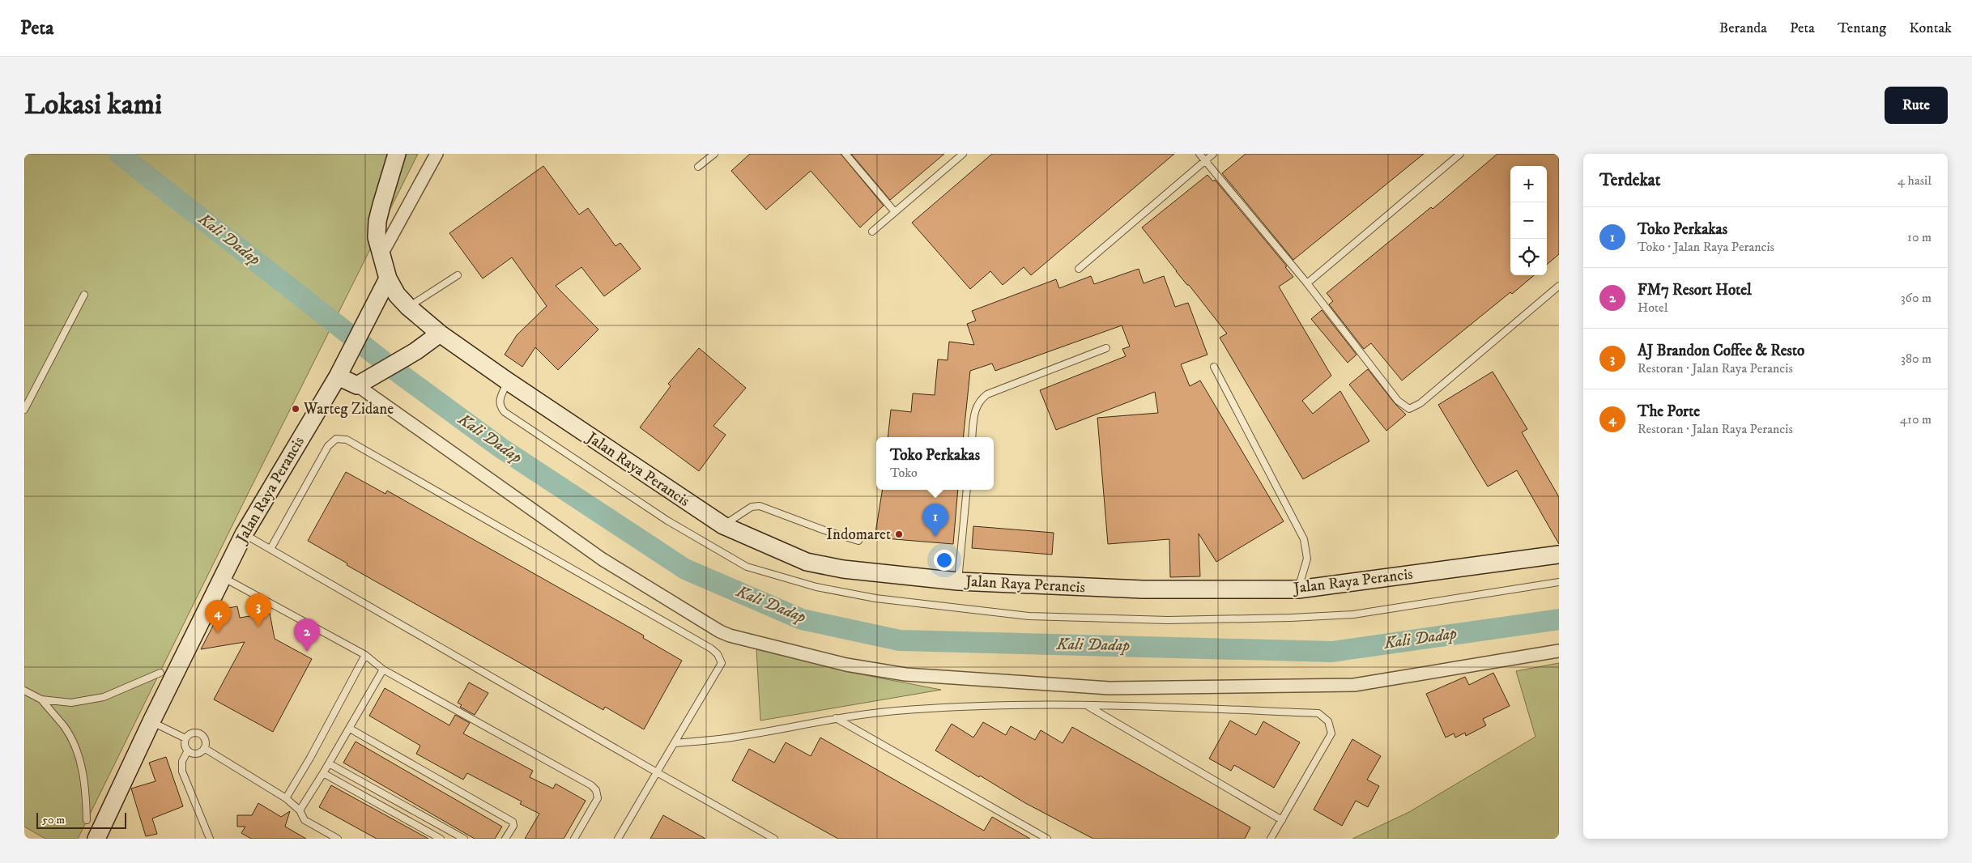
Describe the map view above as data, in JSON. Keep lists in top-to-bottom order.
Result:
{
  "streets": {
    "street": ["Jalan Raya Perancis"]
  },
  "water": ["Kali Dadap"],
  "places": ["Warteg Zidane", "Indomaret"],
  "scale_bar": "50 m",
  "page": {
    "header": "Peta",
    "nav": [
      "Beranda",
      "Peta",
      "Tentang",
      "Kontak"
    ],
    "buttons": "Rute",
    "title": "Lokasi kami",
    "heading": ["Terdekat", "4 hasil"],
    "map_buttons": ["+", "−"],
    "list": [
      {
        "mark": "1",
        "name": "Toko Perkakas",
        "note": "Toko · Jalan Raya Perancis",
        "value": "10 m"
      },
      {
        "mark": "2",
        "name": "FM7 Resort Hotel",
        "note": "Hotel",
        "value": "360 m"
      },
      {
        "mark": "3",
        "name": "AJ Brandon Coffee & Resto",
        "note": "Restoran · Jalan Raya Perancis",
        "value": "380 m"
      },
      {
        "mark": "4",
        "name": "The Porte",
        "note": "Restoran · Jalan Raya Perancis",
        "value": "410 m"
      }
    ],
    "popup": ["Toko Perkakas", "Toko"],
    "pins": [
      "1",
      "3",
      "4",
      "2"
    ],
    "scale": "50 m"
  }
}
